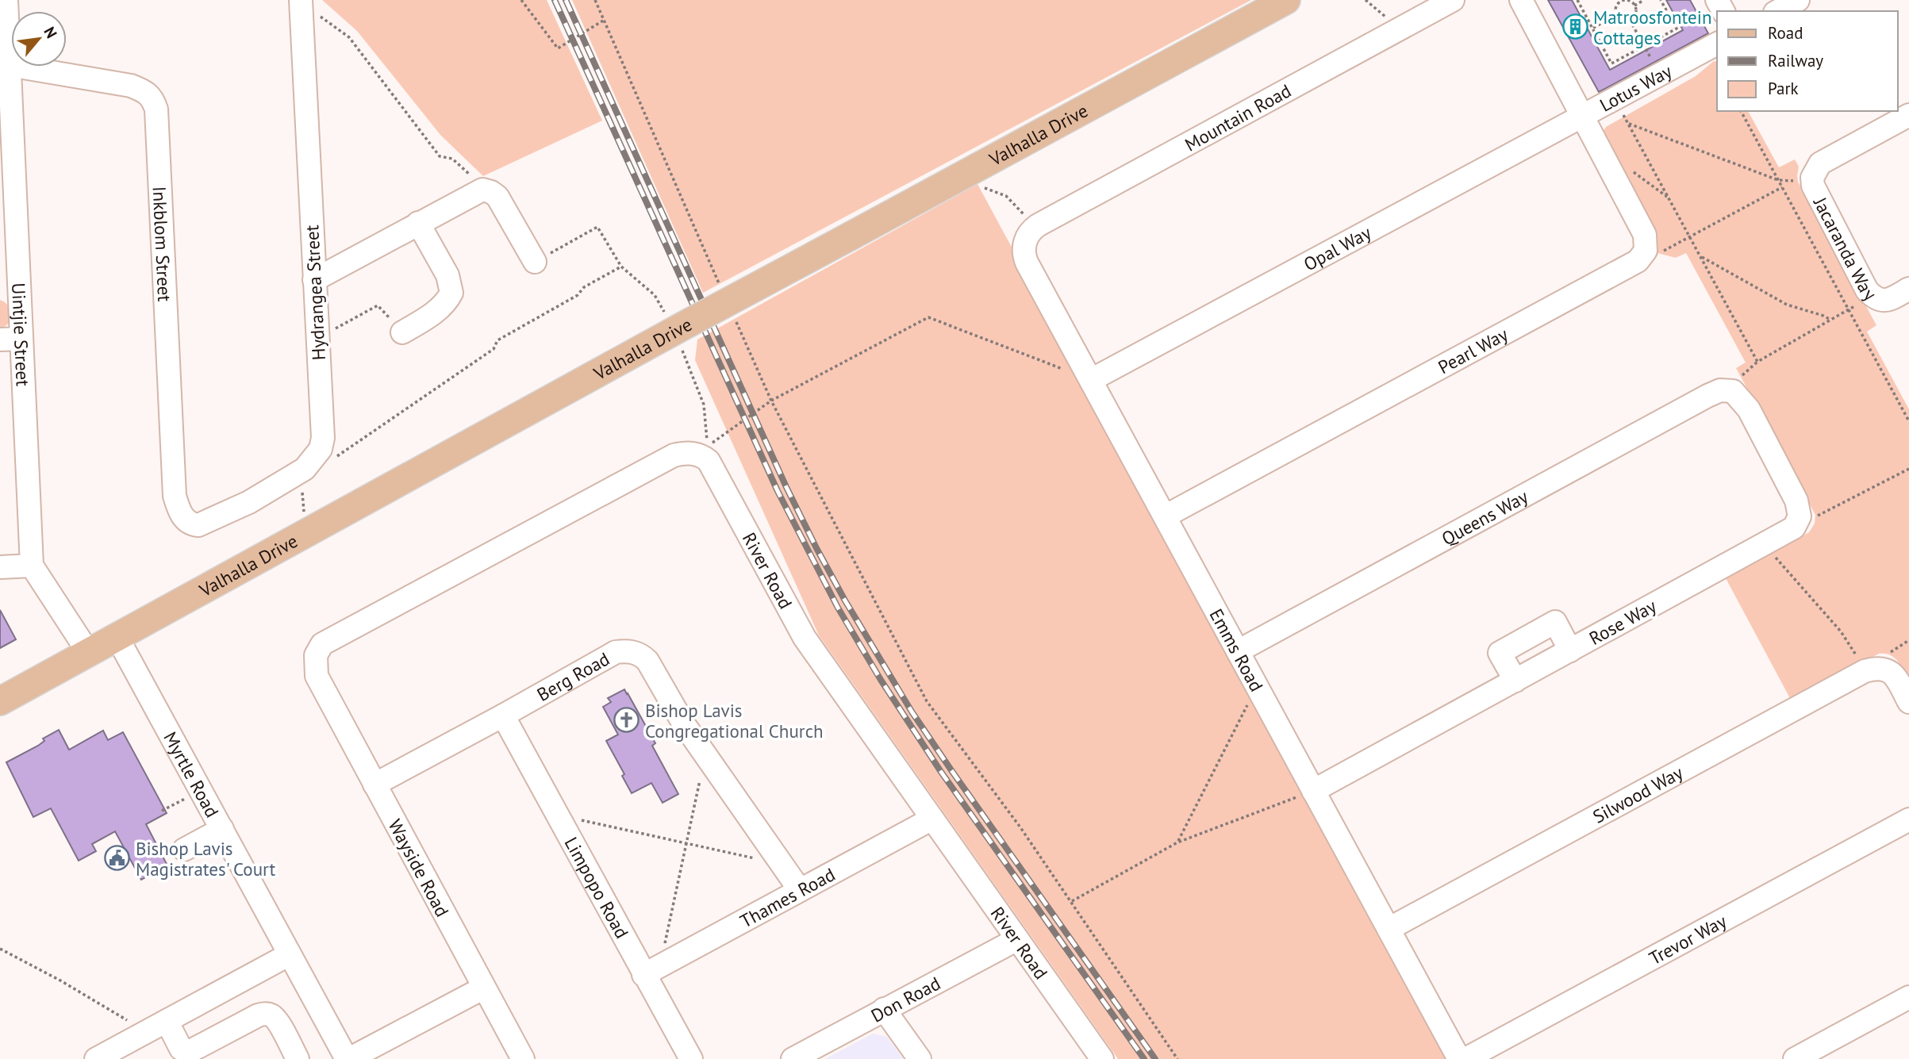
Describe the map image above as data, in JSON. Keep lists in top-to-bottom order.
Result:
{
  "streets": {
    "main road": ["Valhalla Drive"],
    "street": [
      "Lotus Way",
      "Mountain Road",
      "Inkblom Street",
      "Jacaranda Way",
      "Opal Way",
      "Hydrangea Street",
      "Uintjie Street",
      "Pearl Way",
      "Queens Way",
      "River Road",
      "Rose Way",
      "Emms Road",
      "Berg Road",
      "Myrtle Road",
      "Silwood Way",
      "Wayside Road",
      "Limpopo Road",
      "Thames Road",
      "Trevor Way",
      "Don Road"
    ]
  },
  "crossings": [
    ["Lotus Way", "Opal Way"],
    ["Mountain Road", "Emms Road"],
    ["Valhalla Drive", "Myrtle Road"],
    ["Inkblom Street", "Hydrangea Street"],
    ["Inkblom Street", "Uintjie Street"],
    ["Opal Way", "Emms Road"],
    ["Pearl Way", "Emms Road"],
    ["Queens Way", "Rose Way"],
    ["Queens Way", "Emms Road"],
    ["River Road", "Wayside Road"],
    ["River Road", "Thames Road"],
    ["River Road", "Don Road"],
    ["Rose Way", "Emms Road"],
    ["Emms Road", "Silwood Way"],
    ["Berg Road", "Wayside Road"],
    ["Berg Road", "Limpopo Road"],
    ["Berg Road", "Thames Road"],
    ["Limpopo Road", "Thames Road"]
  ],
  "places": {
    "building": ["Matroosfontein Cottages"],
    "church": ["Bishop Lavis Congregational Church"],
    "public building": ["Bishop Lavis Magistrates' Court"]
  },
  "legend": ["Road", "Railway", "Park"],
  "north": "top right"
}
